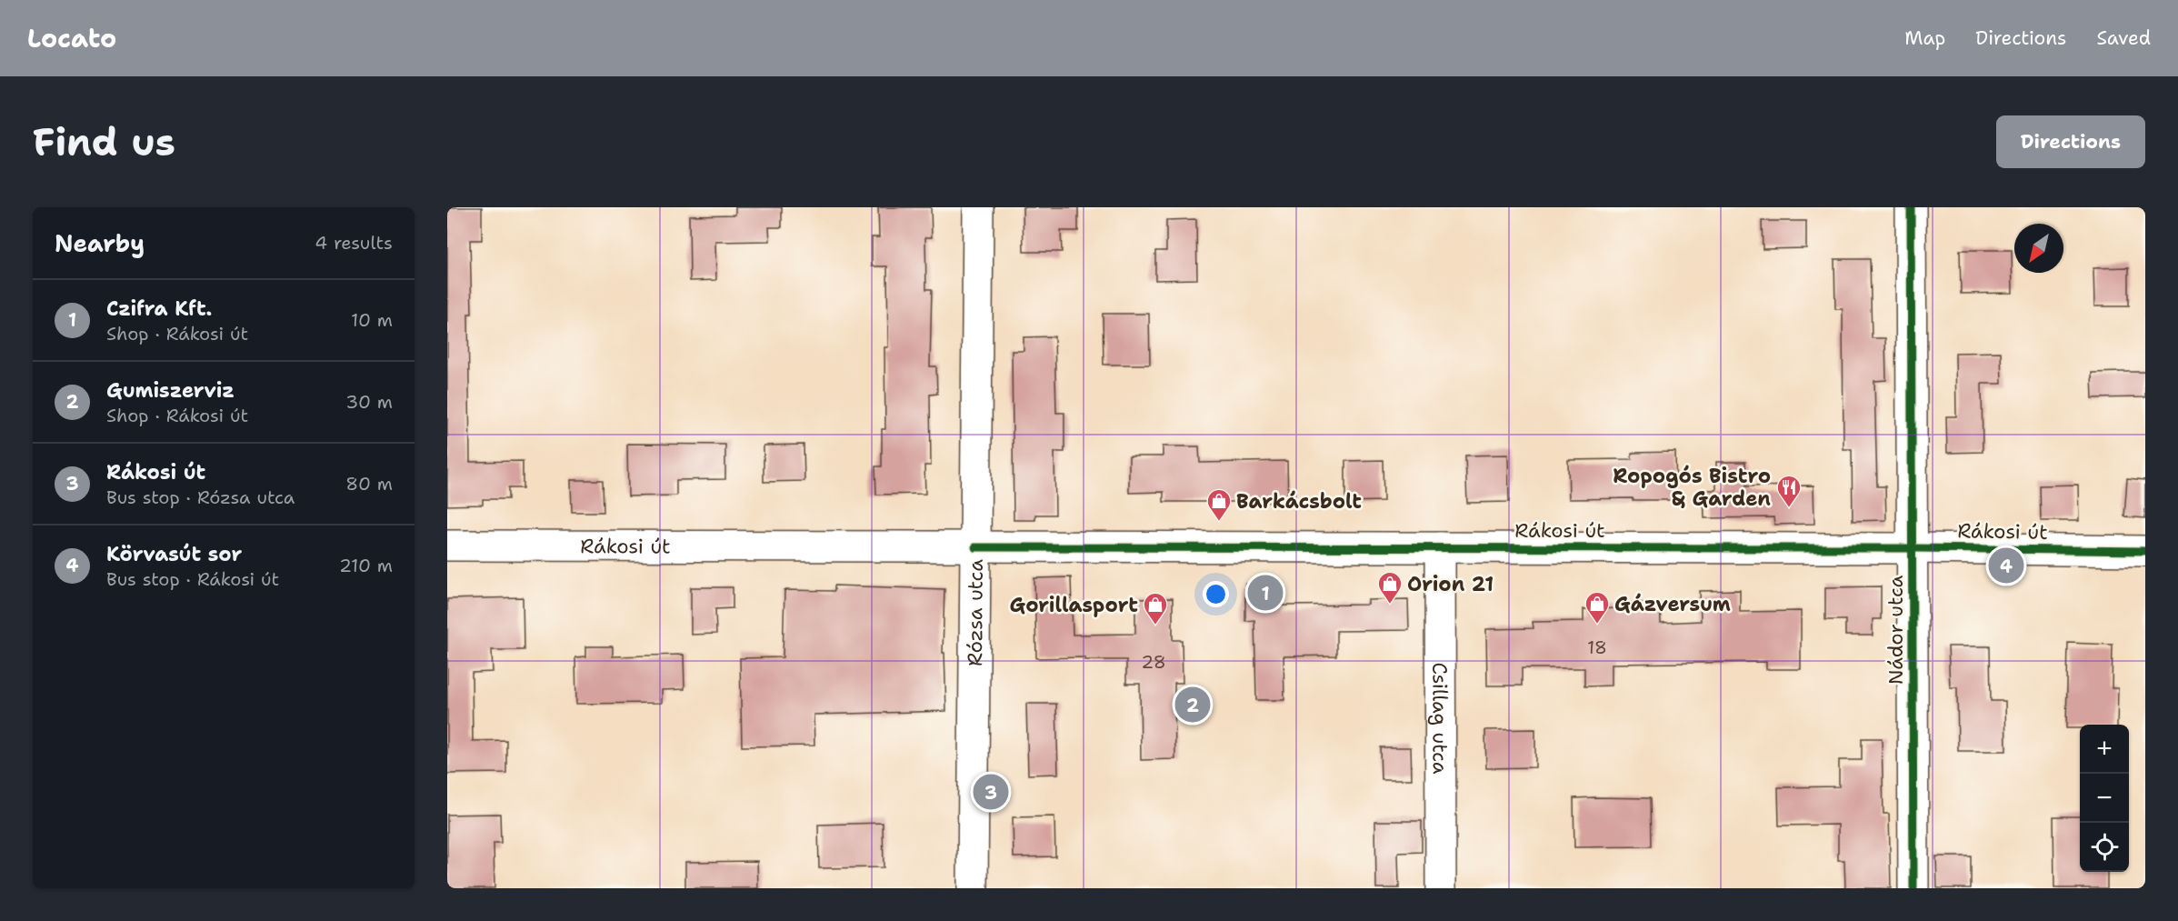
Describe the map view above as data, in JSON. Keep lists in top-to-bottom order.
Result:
{
  "streets": {
    "street": [
      "Rákosi út",
      "Rózsa utca",
      "Nádor utca",
      "Csillag utca"
    ]
  },
  "crossings": [
    ["Rákosi út", "Rózsa utca"],
    ["Rákosi út", "Nádor utca"],
    ["Rákosi út", "Csillag utca"]
  ],
  "places": {
    "restaurant": ["Ropogós Bistro & Garden"],
    "shop": [
      "Barkácsbolt",
      "Orion 21",
      "Gázversum",
      "Gorillasport"
    ]
  },
  "house_numbers": ["18", "28"],
  "north": "bottom left",
  "page": {
    "header": "Locato",
    "nav": ["Map", "Directions", "Saved"],
    "buttons": "Directions",
    "title": "Find us",
    "heading": ["Nearby", "4 results"],
    "list": [
      {
        "mark": "1",
        "name": "Czifra Kft.",
        "note": "Shop · Rákosi út",
        "value": "10 m"
      },
      {
        "mark": "2",
        "name": "Gumiszerviz",
        "note": "Shop · Rákosi út",
        "value": "30 m"
      },
      {
        "mark": "3",
        "name": "Rákosi út",
        "note": "Bus stop · Rózsa utca",
        "value": "80 m"
      },
      {
        "mark": "4",
        "name": "Körvasút sor",
        "note": "Bus stop · Rákosi út",
        "value": "210 m"
      }
    ],
    "pins": [
      "4",
      "1",
      "2",
      "3"
    ],
    "map_buttons": ["+", "−"]
  }
}
